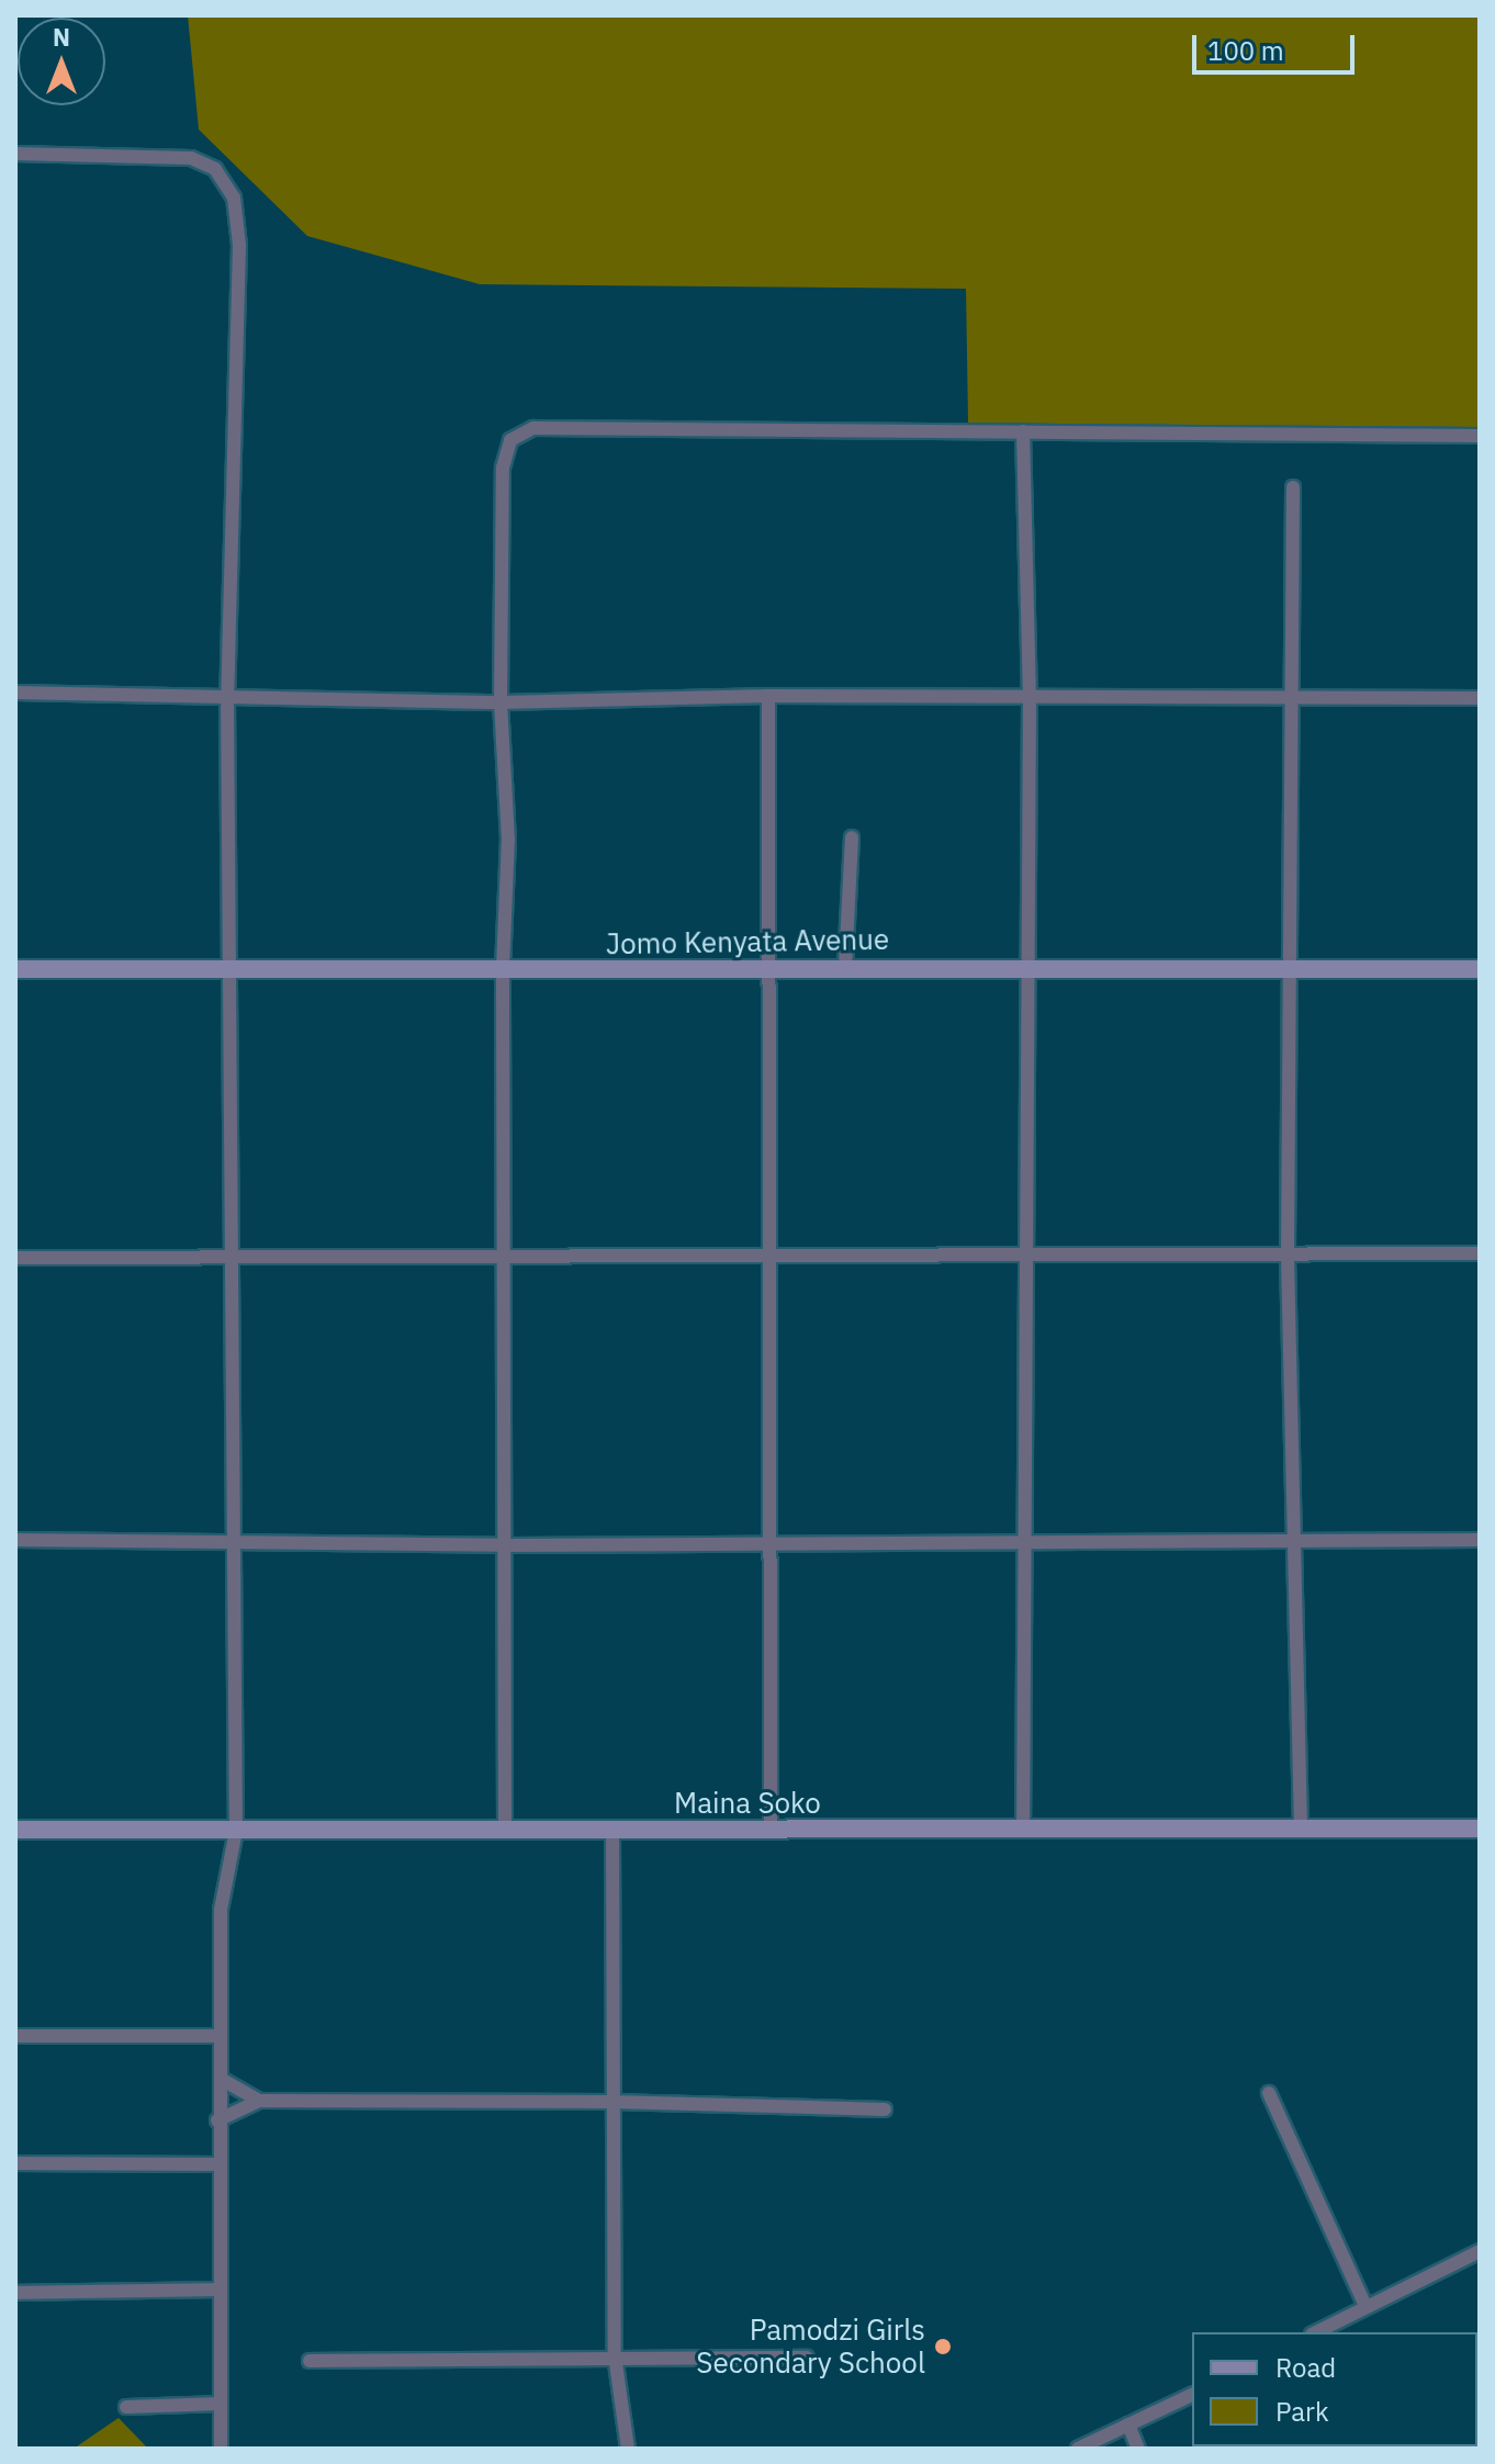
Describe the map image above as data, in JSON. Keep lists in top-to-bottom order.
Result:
{
  "streets": {
    "street": ["Jomo Kenyata Avenue", "Maina Soko"]
  },
  "places": ["Pamodzi Girls Secondary School"],
  "legend": ["Road", "Park"],
  "scale_bar": "100 m",
  "north": "top"
}
